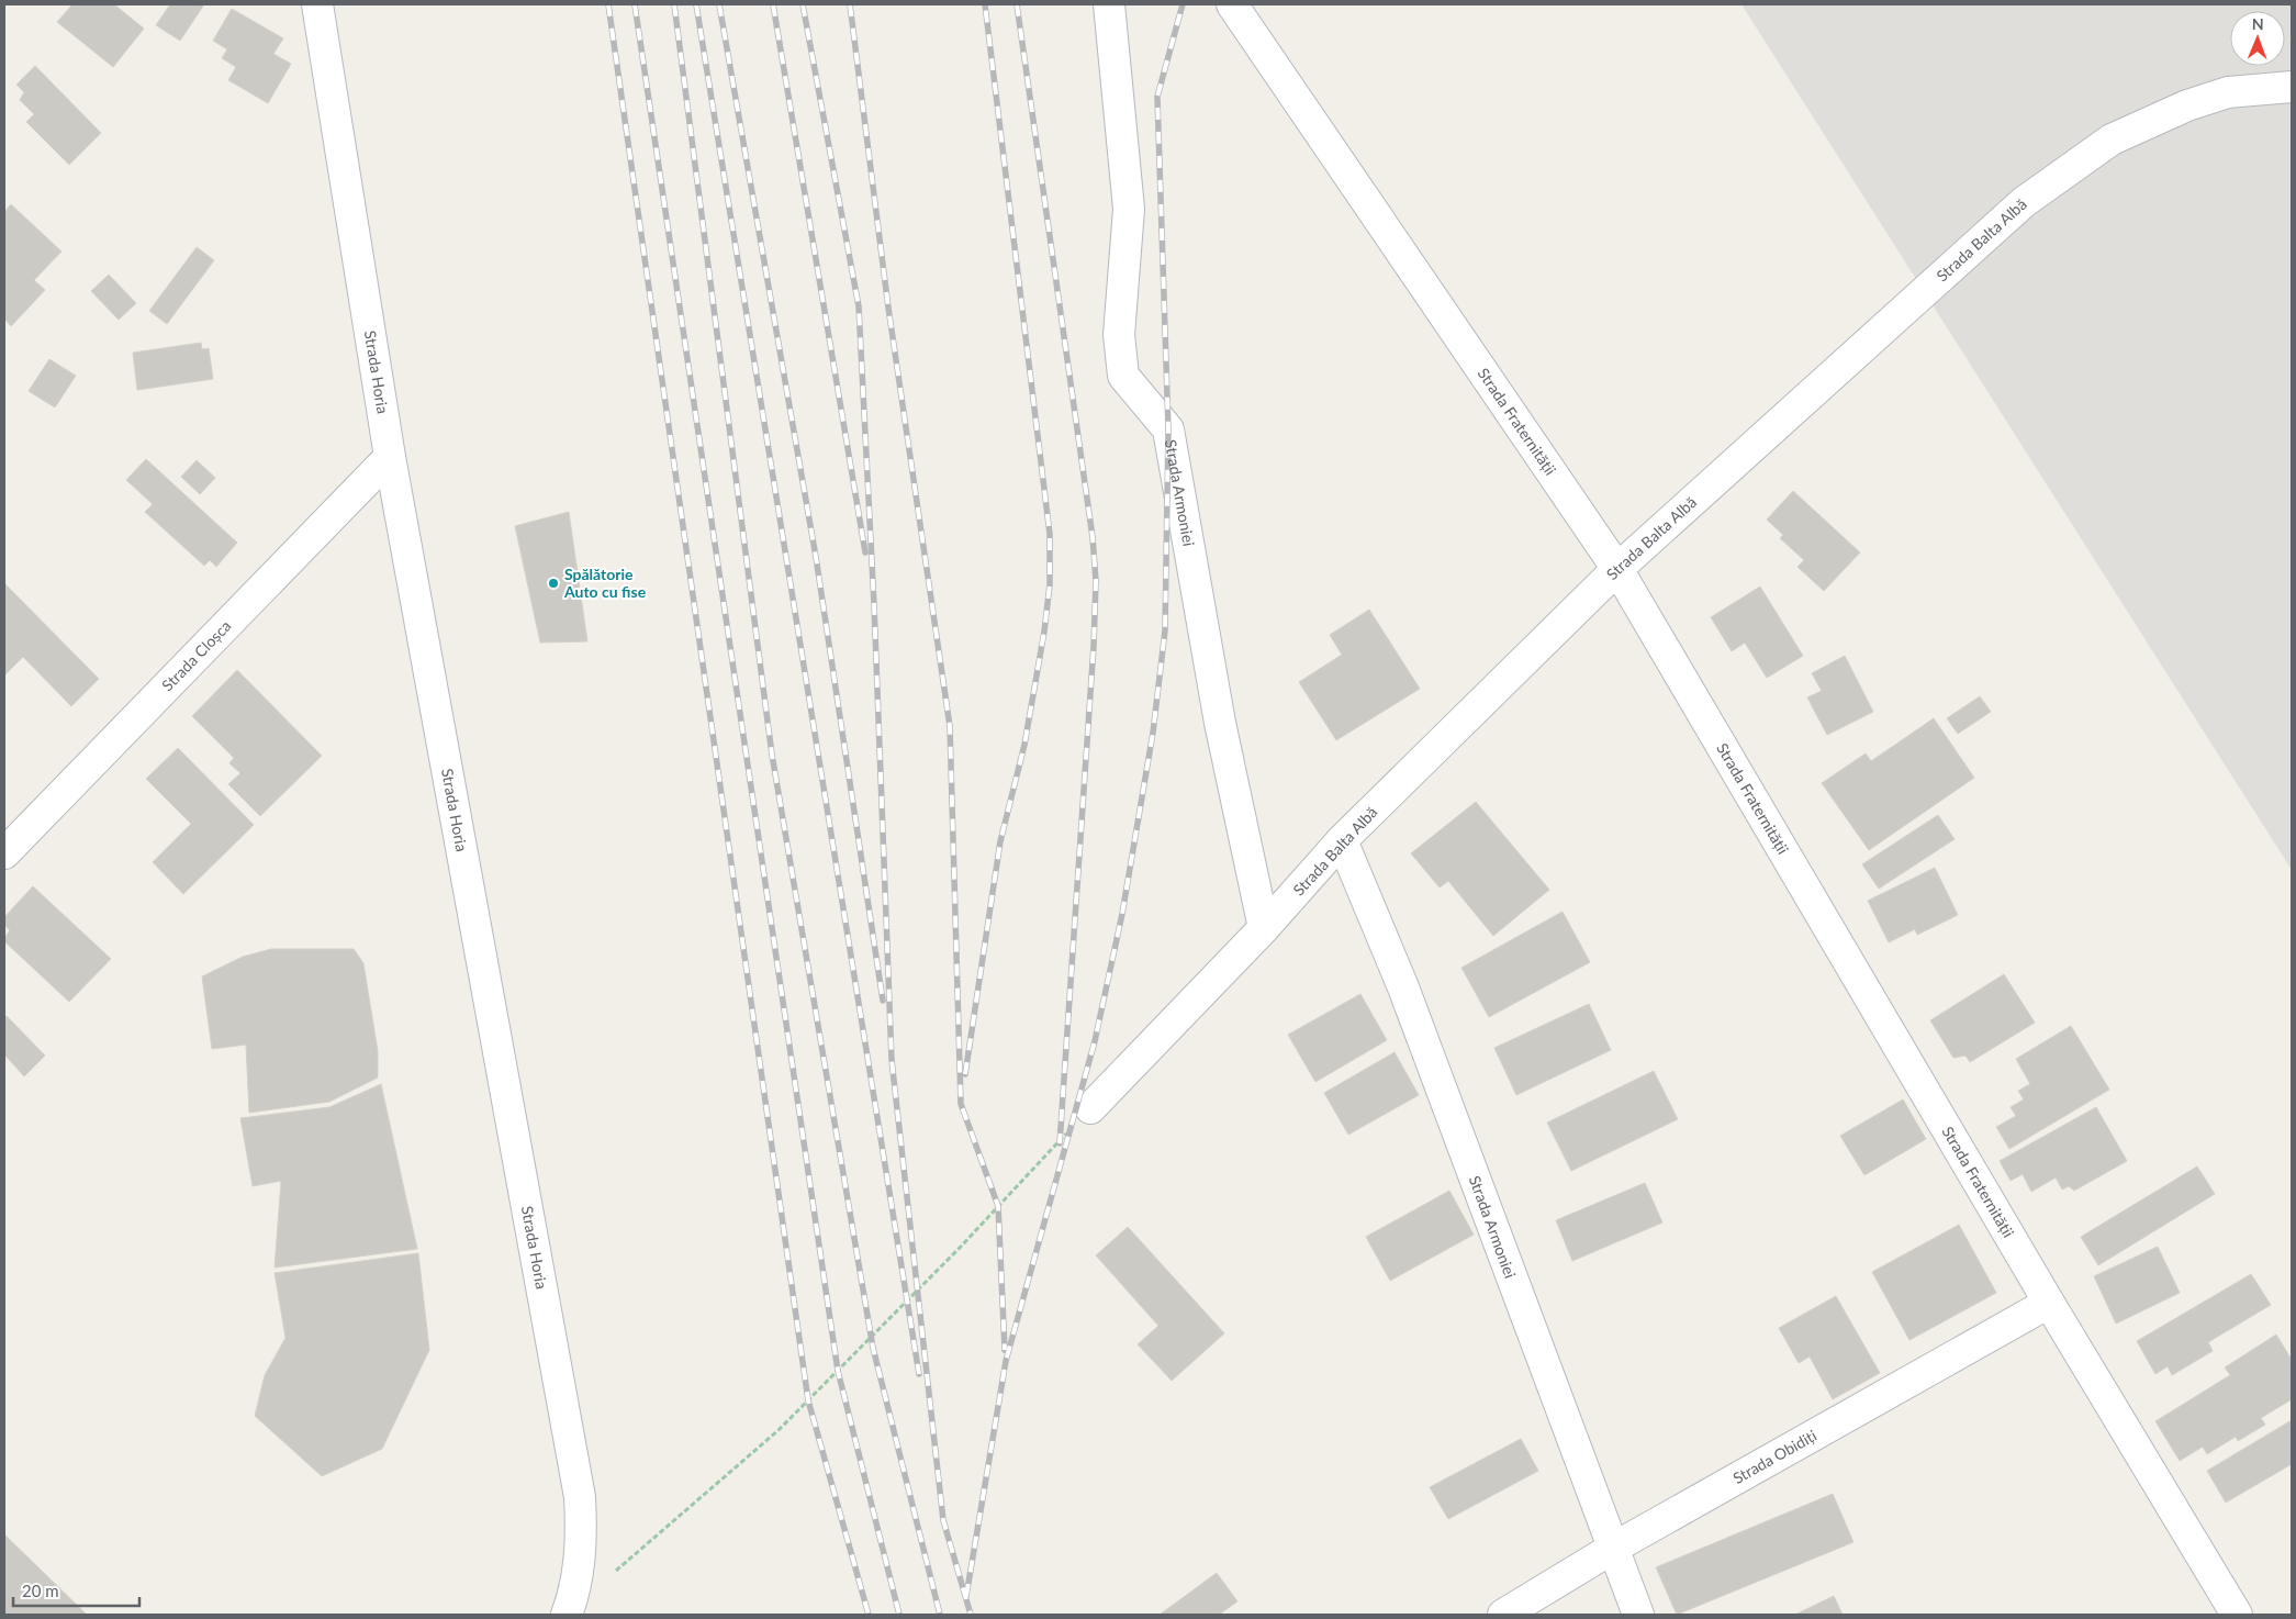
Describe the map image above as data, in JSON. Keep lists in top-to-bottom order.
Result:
{
  "streets": {
    "street": [
      "Strada Balta Albă",
      "Strada Horia",
      "Strada Fraternității",
      "Strada Armoniei",
      "Strada Cloșca",
      "Strada Obidiți"
    ]
  },
  "crossings": [
    ["Strada Balta Albă", "Strada Fraternității"],
    ["Strada Balta Albă", "Strada Armoniei"],
    ["Strada Horia", "Strada Cloșca"],
    ["Strada Fraternității", "Strada Obidiți"],
    ["Strada Armoniei", "Strada Obidiți"]
  ],
  "places": ["Spălătorie Auto cu fise"],
  "scale_bar": "20 m",
  "north": "top"
}
